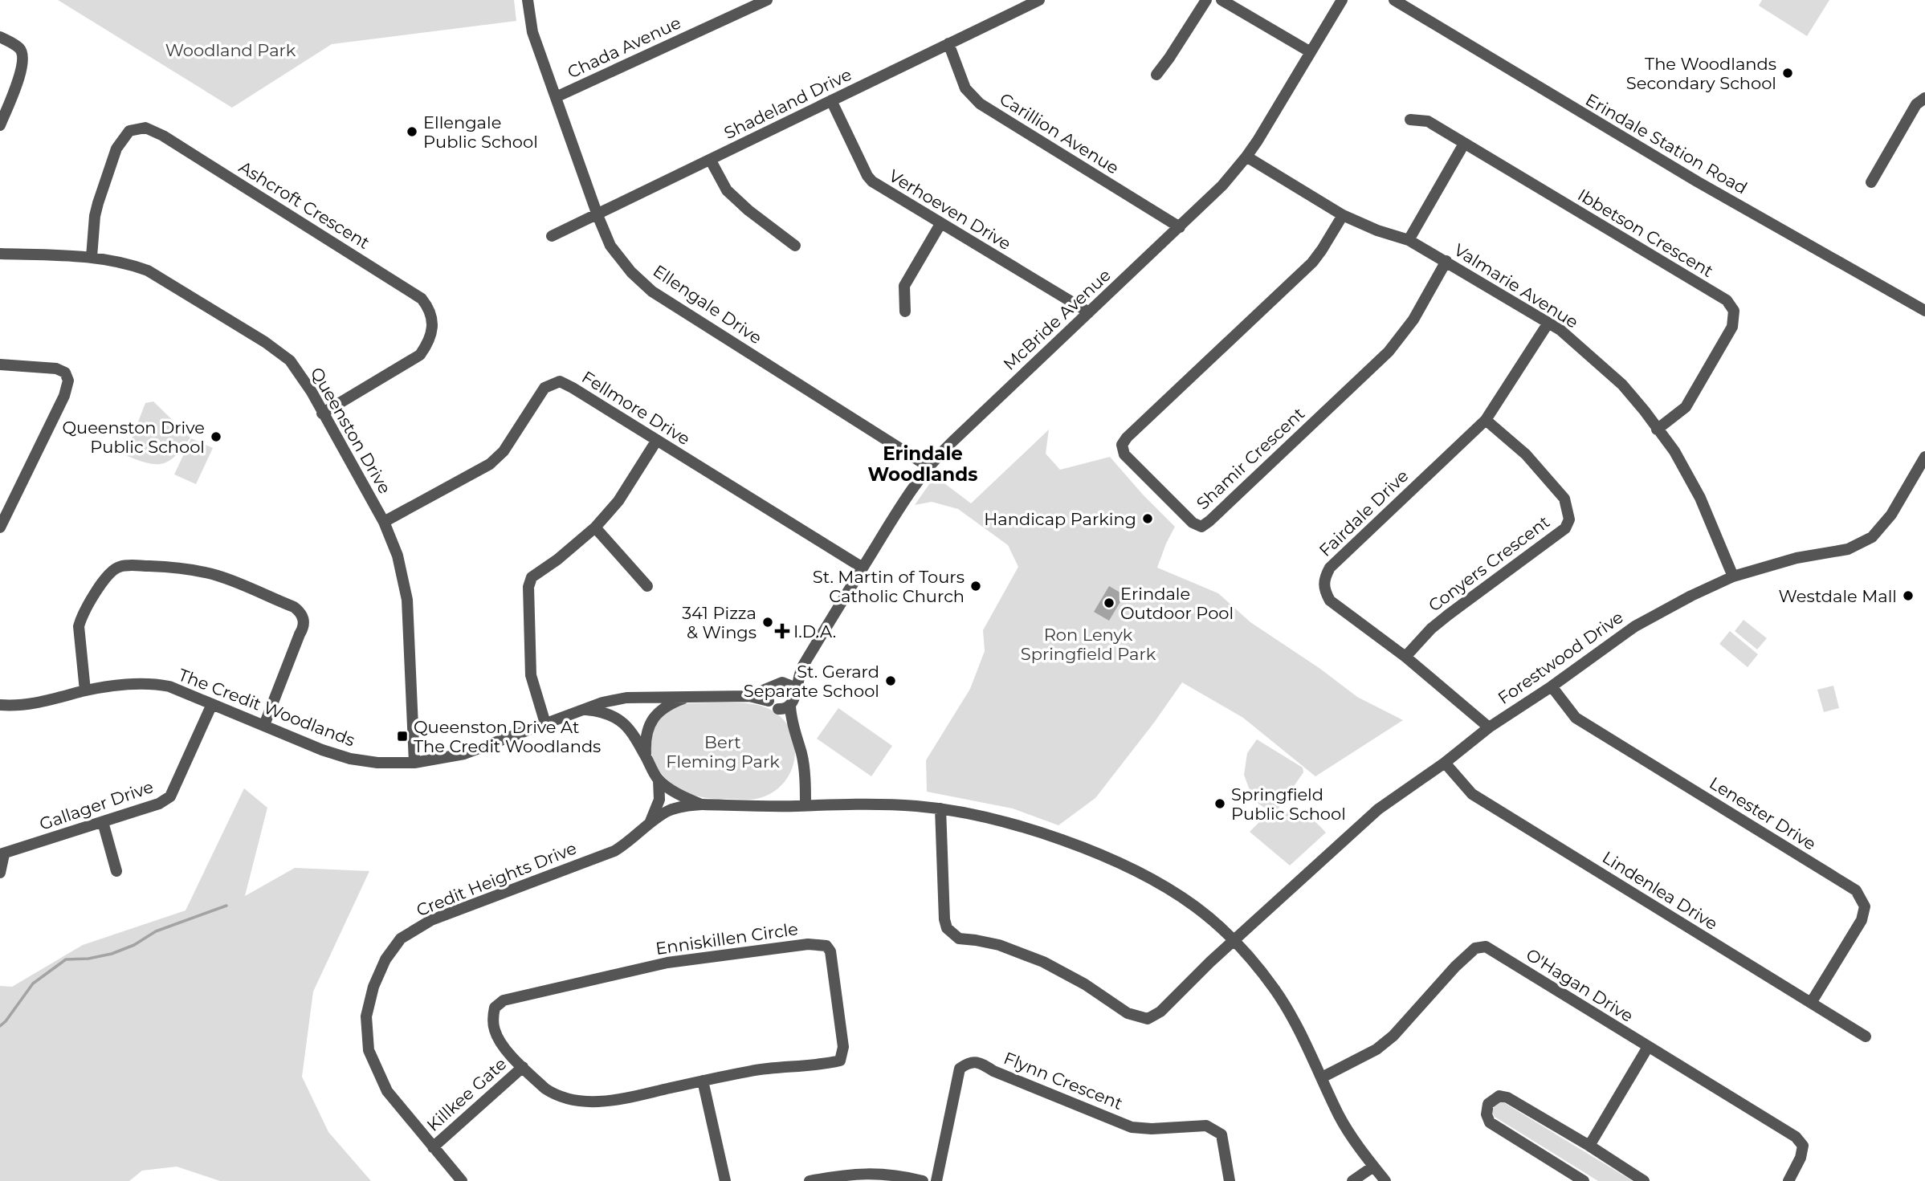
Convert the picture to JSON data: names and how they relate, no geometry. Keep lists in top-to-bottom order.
{
  "streets": {
    "street": [
      "Chada Avenue",
      "Shadeland Drive",
      "Carillion Avenue",
      "Erindale Station Road",
      "Ashcroft Crescent",
      "Verhoeven Drive",
      "Ibbetson Crescent",
      "Valmarie Avenue",
      "Ellengale Drive",
      "McBride Avenue",
      "Fellmore Drive",
      "Queenston Drive",
      "Shamir Crescent",
      "Fairdale Drive",
      "Conyers Crescent",
      "Forestwood Drive",
      "The Credit Woodlands",
      "Gallager Drive",
      "Lenester Drive",
      "Credit Heights Drive",
      "Lindenlea Drive",
      "Enniskillen Circle",
      "O'Hagan Drive",
      "Flynn Crescent",
      "Killkee Gate"
    ]
  },
  "crossings": [
    ["Chada Avenue", "Ellengale Drive"],
    ["Shadeland Drive", "Carillion Avenue"],
    ["Shadeland Drive", "Verhoeven Drive"],
    ["Shadeland Drive", "Ellengale Drive"],
    ["Carillion Avenue", "McBride Avenue"],
    ["Ashcroft Crescent", "Queenston Drive"],
    ["Verhoeven Drive", "McBride Avenue"],
    ["Ibbetson Crescent", "Valmarie Avenue"],
    ["Valmarie Avenue", "McBride Avenue"],
    ["Valmarie Avenue", "Shamir Crescent"],
    ["Valmarie Avenue", "Fairdale Drive"],
    ["Valmarie Avenue", "Forestwood Drive"],
    ["Ellengale Drive", "McBride Avenue"],
    ["McBride Avenue", "Fellmore Drive"],
    ["McBride Avenue", "The Credit Woodlands"],
    ["Fellmore Drive", "Queenston Drive"],
    ["Queenston Drive", "The Credit Woodlands"],
    ["Fairdale Drive", "Conyers Crescent"],
    ["Fairdale Drive", "Forestwood Drive"],
    ["Forestwood Drive", "Lenester Drive"],
    ["Forestwood Drive", "Lindenlea Drive"],
    ["The Credit Woodlands", "Gallager Drive"],
    ["The Credit Woodlands", "Credit Heights Drive"],
    ["Lenester Drive", "Lindenlea Drive"],
    ["Credit Heights Drive", "Killkee Gate"],
    ["Enniskillen Circle", "Killkee Gate"]
  ],
  "districts": ["Erindale Woodlands"],
  "parks": ["Woodland Park", "Ron Lenyk Springfield Park", "Bert Fleming Park"],
  "places": {
    "other": [
      "The Woodlands Secondary School",
      "Ellengale Public School",
      "Queenston Drive Public School",
      "Handicap Parking",
      "St. Martin of Tours Catholic Church",
      "Westdale Mall",
      "Erindale Outdoor Pool",
      "341 Pizza & Wings",
      "St. Gerard Separate School",
      "Springfield Public School"
    ],
    "health": ["I.D.A."],
    "transit": ["Queenston Drive At The Credit Woodlands"]
  }
}
